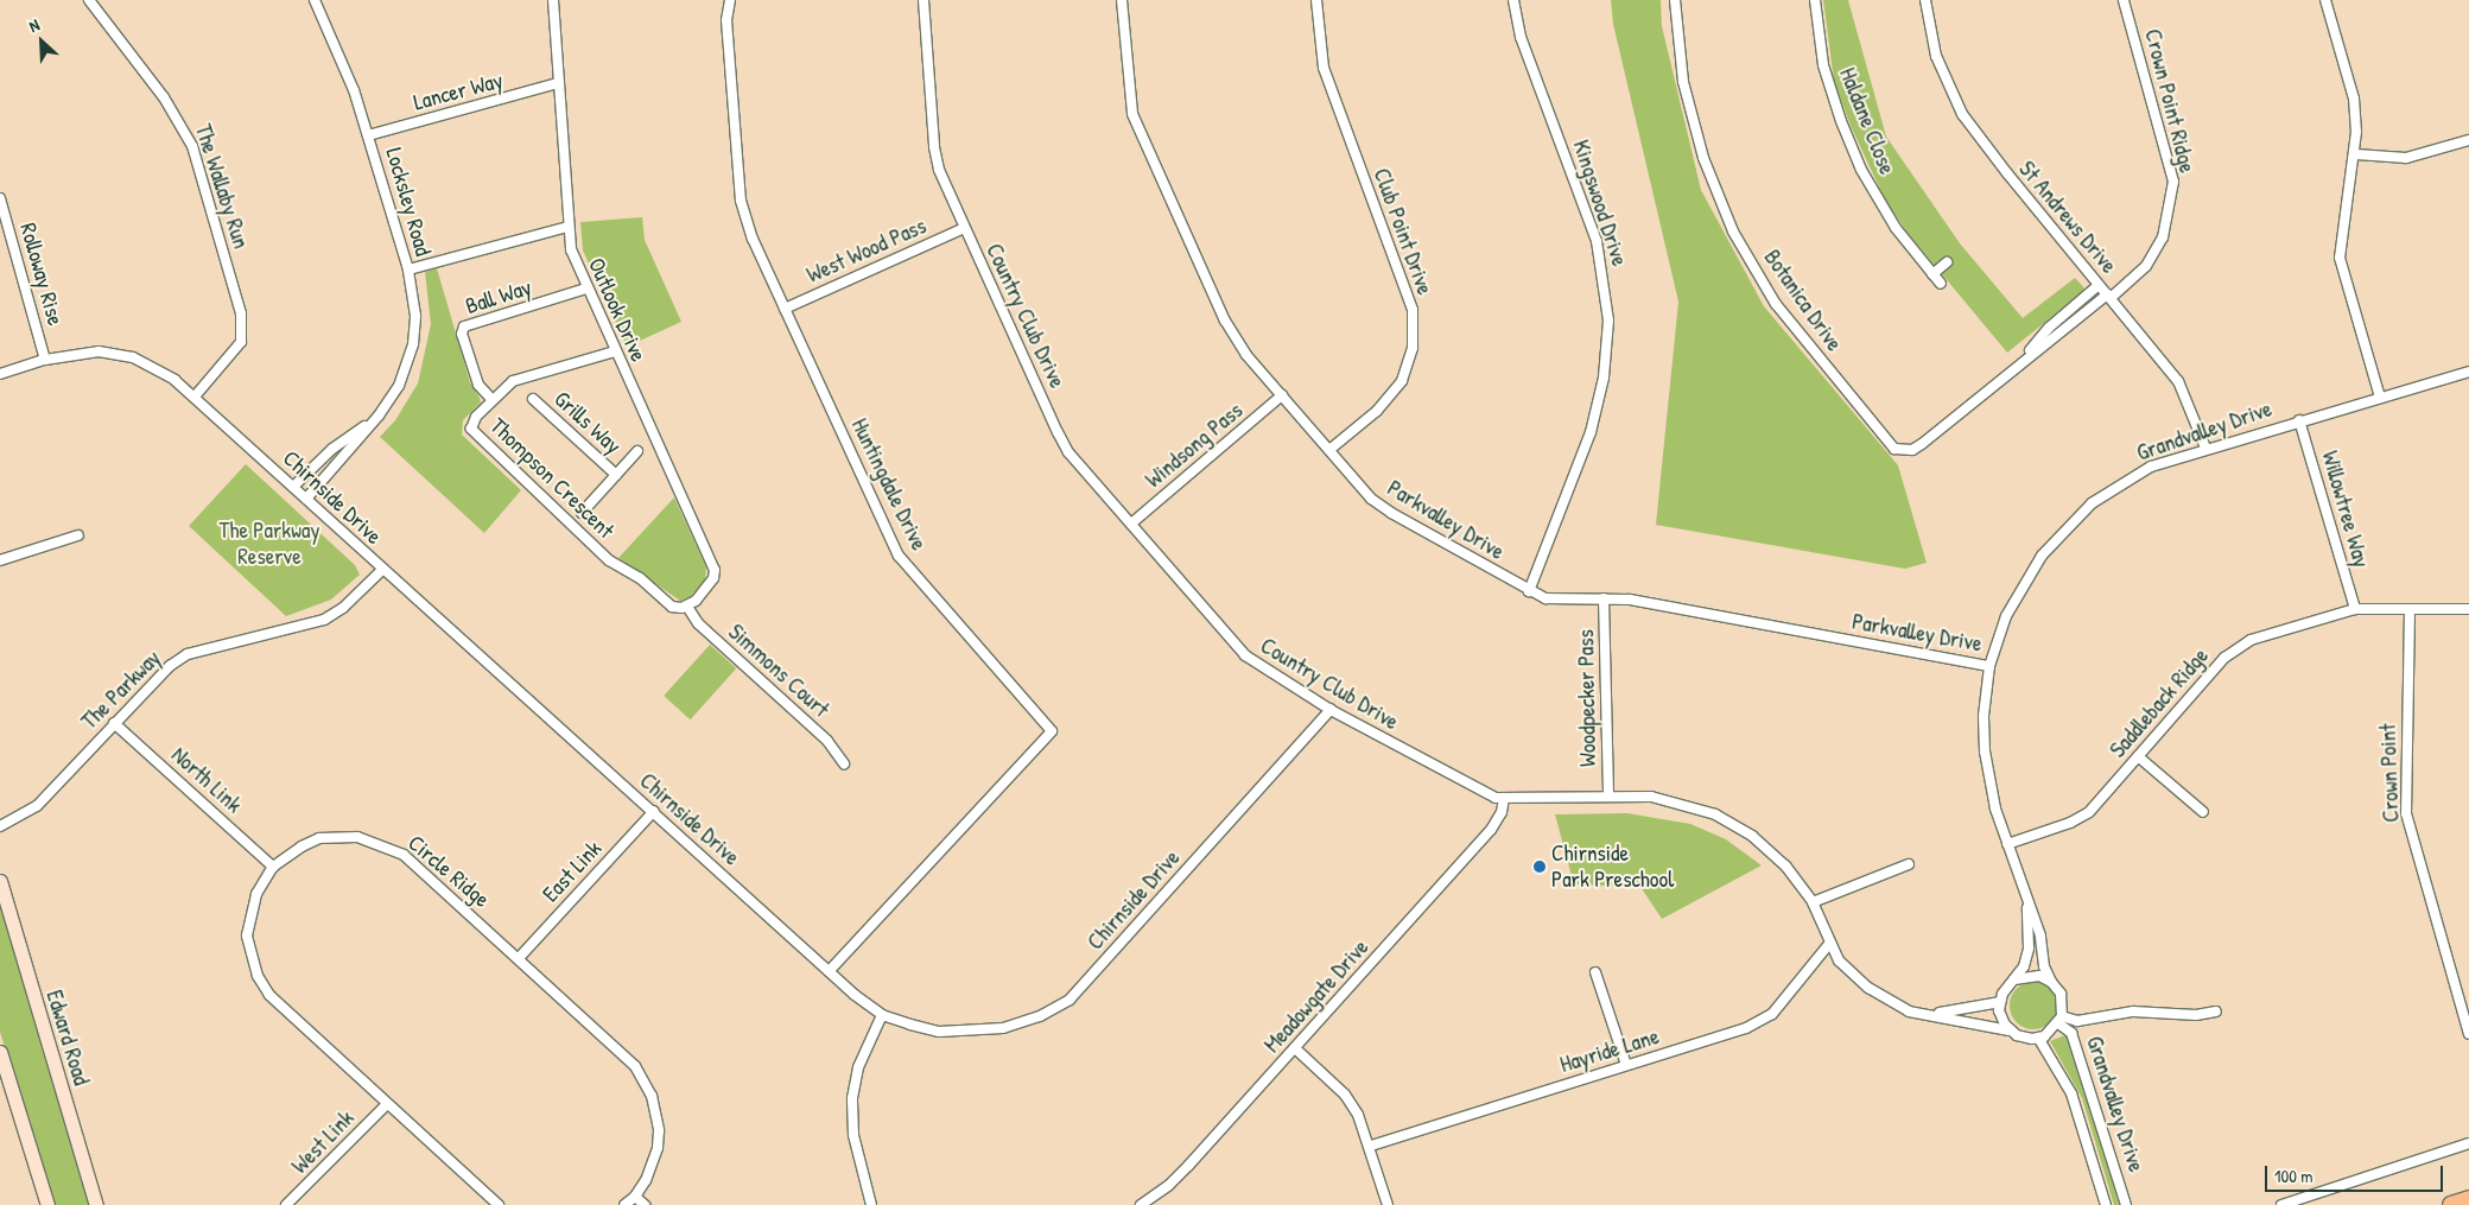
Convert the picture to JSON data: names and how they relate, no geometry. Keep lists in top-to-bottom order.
{
  "streets": {
    "main road": ["Edward Road"],
    "street": [
      "Lancer Way",
      "Crown Point Ridge",
      "Haldane Close",
      "The Wallaby Run",
      "Locksley Road",
      "Kingswood Drive",
      "St Andrews Drive",
      "Club Point Drive",
      "West Wood Pass",
      "Rolloway Rise",
      "Ball Way",
      "Botanica Drive",
      "Outlook Drive",
      "Country Club Drive",
      "Grills Way",
      "Grandvalley Drive",
      "Windsong Pass",
      "Thompson Crescent",
      "Huntingdale Drive",
      "Chirnside Drive",
      "Willowtree Way",
      "Parkvalley Drive",
      "Simmons Court",
      "The Parkway",
      "Woodpecker Pass",
      "Saddleback Ridge",
      "Crown Point",
      "North Link",
      "Circle Ridge",
      "East Link",
      "Meadowgate Drive",
      "Hayride Lane",
      "West Link"
    ]
  },
  "crossings": [
    ["Lancer Way", "Locksley Road"],
    ["Lancer Way", "Outlook Drive"],
    ["Crown Point Ridge", "St Andrews Drive"],
    ["Crown Point Ridge", "Botanica Drive"],
    ["The Wallaby Run", "Chirnside Drive"],
    ["Locksley Road", "Chirnside Drive"],
    ["Kingswood Drive", "Parkvalley Drive"],
    ["St Andrews Drive", "Botanica Drive"],
    ["St Andrews Drive", "Grandvalley Drive"],
    ["Club Point Drive", "Parkvalley Drive"],
    ["West Wood Pass", "Country Club Drive"],
    ["West Wood Pass", "Huntingdale Drive"],
    ["Rolloway Rise", "Chirnside Drive"],
    ["Ball Way", "Outlook Drive"],
    ["Ball Way", "Thompson Crescent"],
    ["Outlook Drive", "Thompson Crescent"],
    ["Outlook Drive", "Simmons Court"],
    ["Country Club Drive", "Grandvalley Drive"],
    ["Country Club Drive", "Windsong Pass"],
    ["Country Club Drive", "Chirnside Drive"],
    ["Country Club Drive", "Woodpecker Pass"],
    ["Country Club Drive", "Meadowgate Drive"],
    ["Country Club Drive", "Hayride Lane"],
    ["Grandvalley Drive", "Willowtree Way"],
    ["Grandvalley Drive", "Parkvalley Drive"],
    ["Grandvalley Drive", "Saddleback Ridge"],
    ["Windsong Pass", "Parkvalley Drive"],
    ["Thompson Crescent", "Simmons Court"],
    ["Huntingdale Drive", "Chirnside Drive"],
    ["Chirnside Drive", "The Parkway"],
    ["Chirnside Drive", "East Link"],
    ["Willowtree Way", "Saddleback Ridge"],
    ["Parkvalley Drive", "Woodpecker Pass"],
    ["The Parkway", "North Link"],
    ["Saddleback Ridge", "Crown Point"],
    ["North Link", "Circle Ridge"],
    ["Circle Ridge", "East Link"],
    ["Circle Ridge", "West Link"]
  ],
  "parks": ["The Parkway Reserve"],
  "places": ["Chirnside Park Preschool"],
  "scale_bar": "100 m",
  "north": "top left"
}
